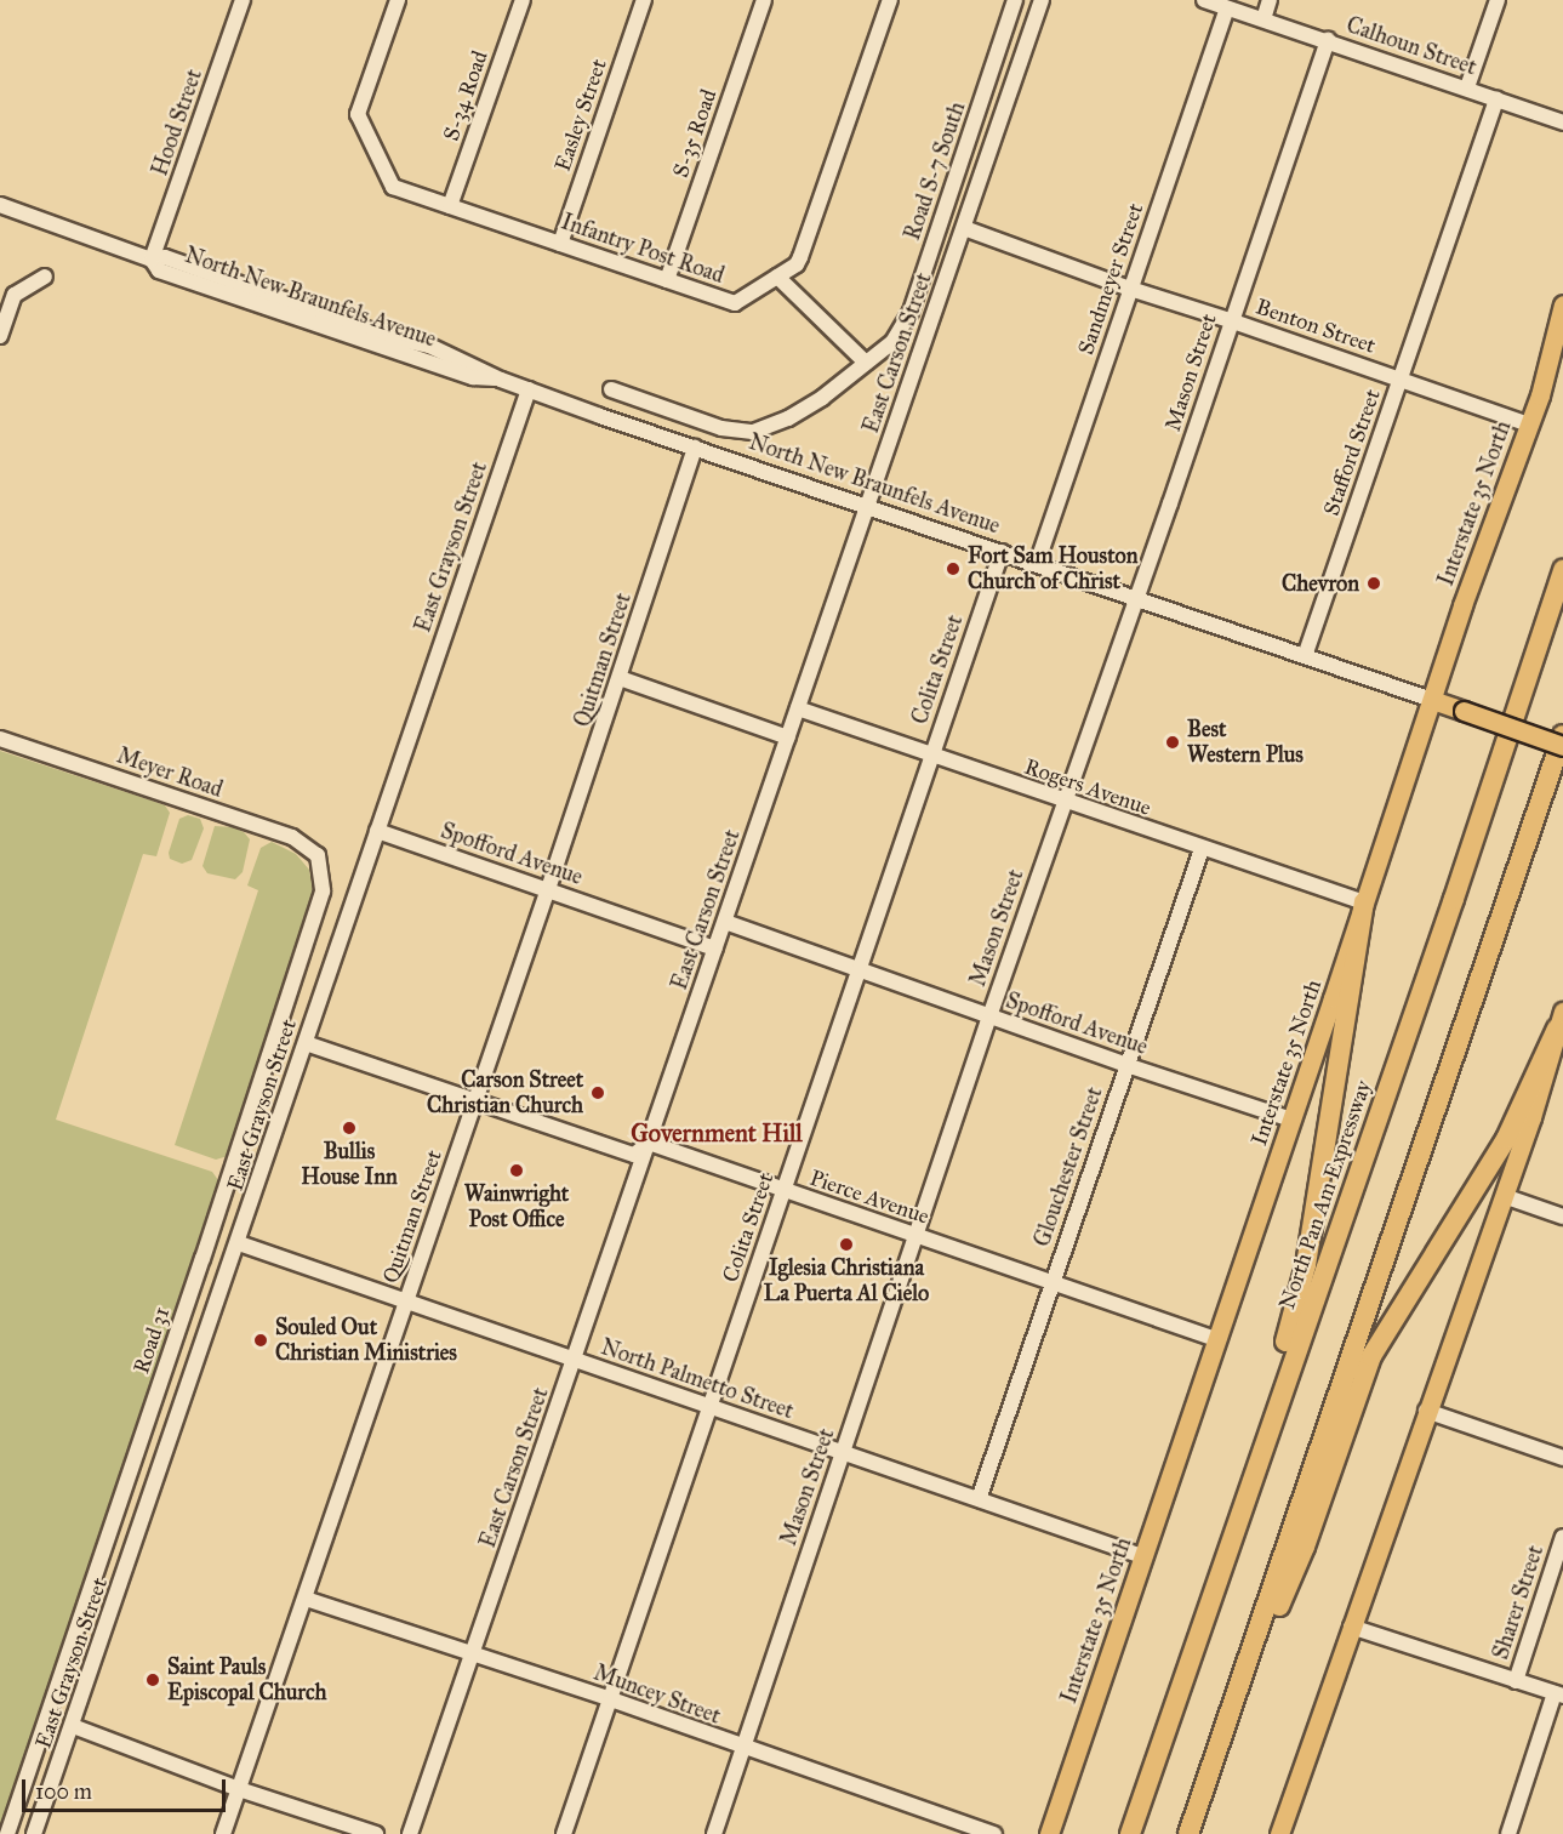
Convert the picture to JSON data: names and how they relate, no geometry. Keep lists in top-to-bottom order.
{
  "streets": {
    "highway": ["North Pan Am Expressway"],
    "main road": ["North New Braunfels Avenue", "Interstate 35 North"],
    "street": [
      "Calhoun Street",
      "S-34 Road",
      "Easley Street",
      "Hood Street",
      "S-35 Road",
      "Road S-7 South",
      "Infantry Post Road",
      "Sandmeyer Street",
      "Benton Street",
      "East Carson Street",
      "Mason Street",
      "Stafford Street",
      "East Grayson Street",
      "Quitman Street",
      "Colita Street",
      "Meyer Road",
      "Rogers Avenue",
      "Spofford Avenue",
      "Glouchester Street",
      "Pierce Avenue",
      "Road 31",
      "North Palmetto Street",
      "Sharer Street",
      "Muncey Street"
    ]
  },
  "crossings": [
    ["Calhoun Street", "Sandmeyer Street"],
    ["Calhoun Street", "Mason Street"],
    ["Calhoun Street", "Stafford Street"],
    ["S-34 Road", "Infantry Post Road"],
    ["Easley Street", "Infantry Post Road"],
    ["Hood Street", "North New Braunfels Avenue"],
    ["S-35 Road", "Infantry Post Road"],
    ["Sandmeyer Street", "North New Braunfels Avenue"],
    ["Sandmeyer Street", "Benton Street"],
    ["North New Braunfels Avenue", "East Carson Street"],
    ["North New Braunfels Avenue", "Mason Street"],
    ["North New Braunfels Avenue", "Stafford Street"],
    ["North New Braunfels Avenue", "Interstate 35 North"],
    ["North New Braunfels Avenue", "East Grayson Street"],
    ["North New Braunfels Avenue", "Quitman Street"],
    ["North New Braunfels Avenue", "Colita Street"],
    ["Benton Street", "East Carson Street"],
    ["Benton Street", "Mason Street"],
    ["Benton Street", "Stafford Street"],
    ["Benton Street", "Interstate 35 North"],
    ["East Carson Street", "Rogers Avenue"],
    ["East Carson Street", "Spofford Avenue"],
    ["East Carson Street", "Pierce Avenue"],
    ["East Carson Street", "North Palmetto Street"],
    ["East Carson Street", "Muncey Street"],
    ["Mason Street", "Rogers Avenue"],
    ["Mason Street", "Spofford Avenue"],
    ["Mason Street", "Pierce Avenue"],
    ["Mason Street", "North Palmetto Street"],
    ["Mason Street", "Muncey Street"],
    ["Interstate 35 North", "Rogers Avenue"],
    ["Interstate 35 North", "Spofford Avenue"],
    ["Interstate 35 North", "Pierce Avenue"],
    ["Interstate 35 North", "North Palmetto Street"],
    ["East Grayson Street", "Spofford Avenue"],
    ["East Grayson Street", "North Palmetto Street"],
    ["Quitman Street", "Spofford Avenue"],
    ["Quitman Street", "North Palmetto Street"],
    ["Quitman Street", "Muncey Street"],
    ["Colita Street", "Rogers Avenue"],
    ["Colita Street", "Spofford Avenue"],
    ["Colita Street", "Pierce Avenue"],
    ["Colita Street", "North Palmetto Street"],
    ["Colita Street", "Muncey Street"],
    ["Meyer Road", "Road 31"],
    ["Rogers Avenue", "Glouchester Street"],
    ["Spofford Avenue", "Glouchester Street"],
    ["Glouchester Street", "Pierce Avenue"],
    ["Glouchester Street", "North Palmetto Street"]
  ],
  "districts": ["Government Hill"],
  "places": [
    "Fort Sam Houston Church of Christ",
    "Chevron",
    "Best Western Plus",
    "Carson Street Christian Church",
    "Bullis House Inn",
    "Wainwright Post Office",
    "Iglesia Christiana La Puerta Al Cielo",
    "Souled Out Christian Ministries",
    "Saint Pauls Episcopal Church"
  ],
  "scale_bar": "100 m"
}
